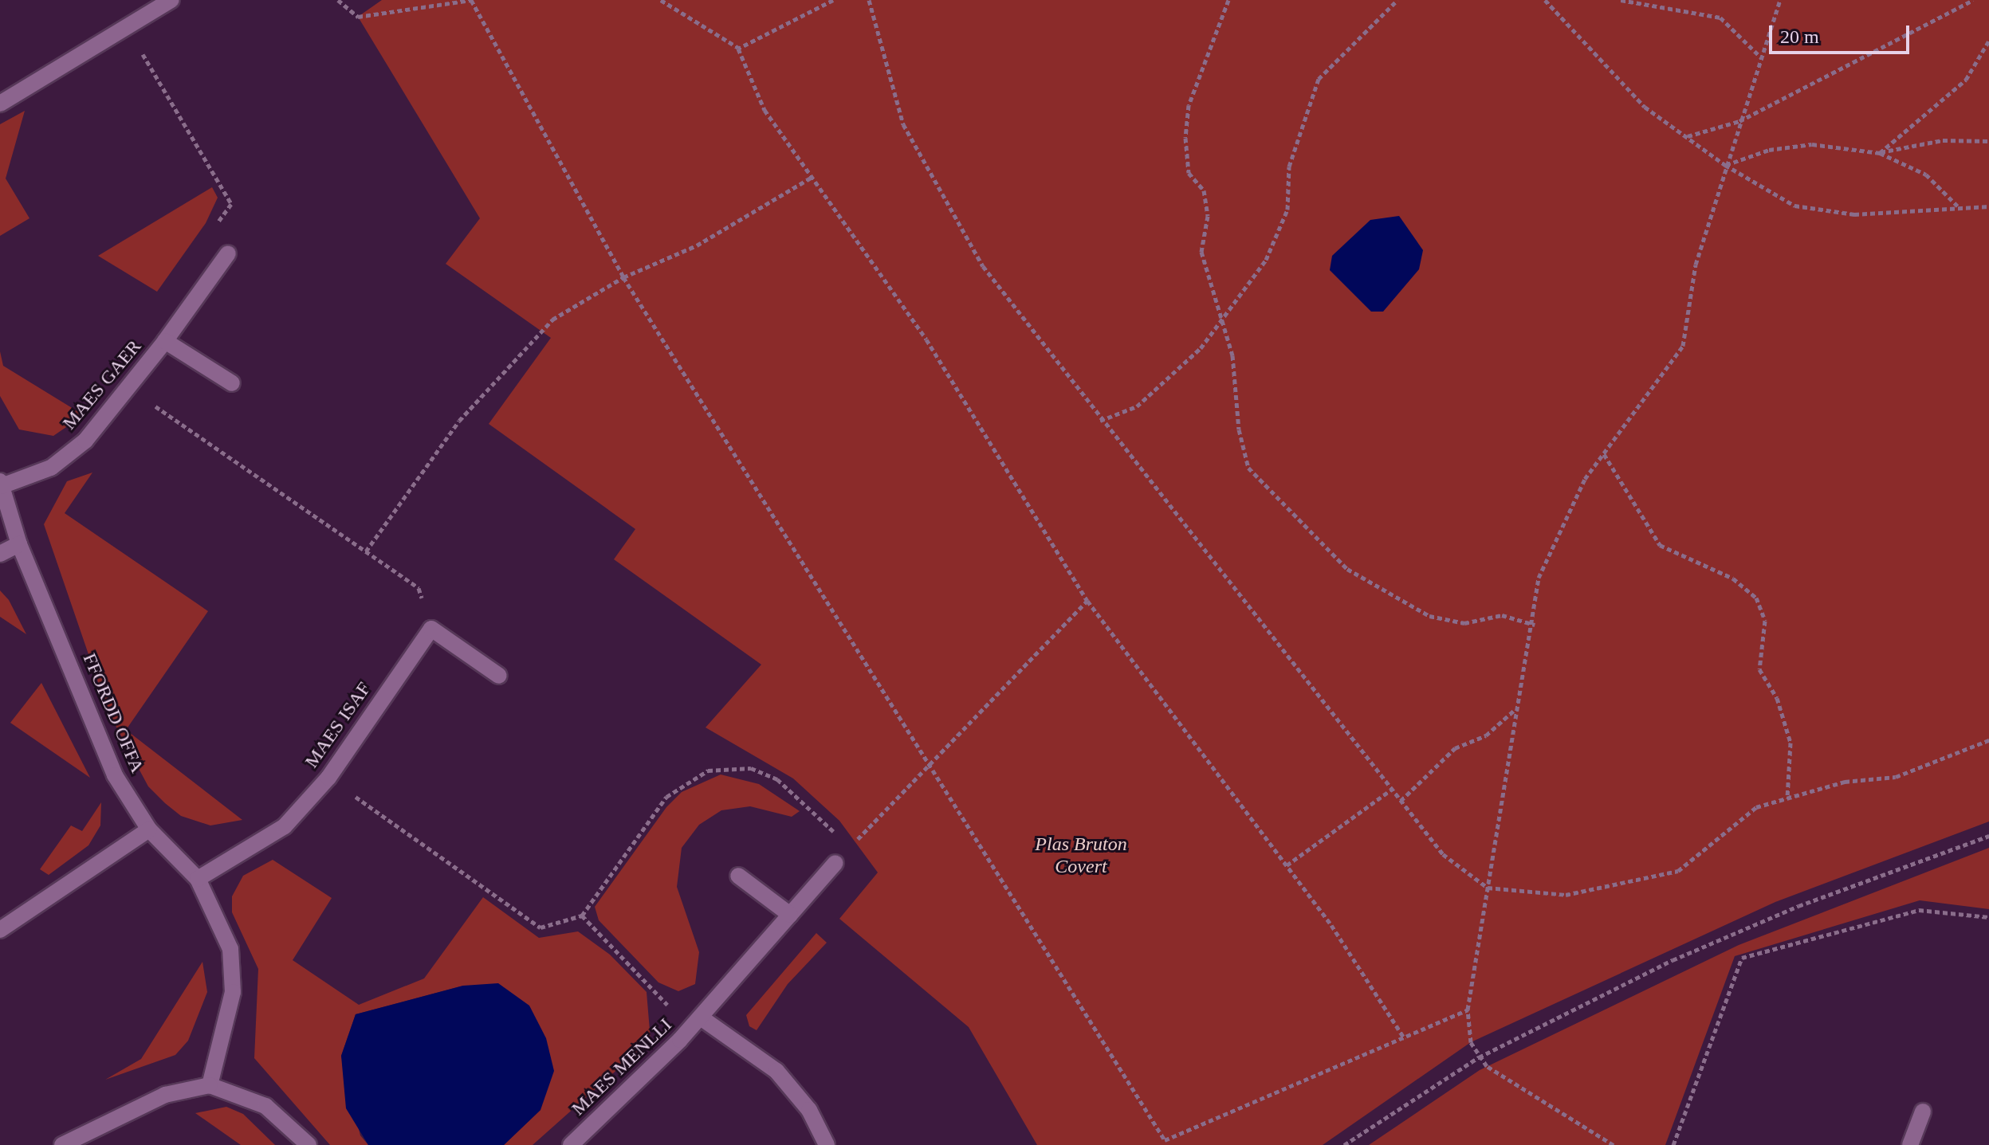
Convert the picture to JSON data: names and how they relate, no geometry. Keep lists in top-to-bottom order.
{
  "streets": {
    "street": [
      "MAES GAER",
      "FFORDD OFFA",
      "MAES ISAF",
      "MAES MENLLI"
    ]
  },
  "crossings": [
    ["MAES GAER", "FFORDD OFFA"],
    ["FFORDD OFFA", "MAES ISAF"]
  ],
  "parks": ["Plas Bruton Covert"],
  "scale_bar": "20 m"
}
